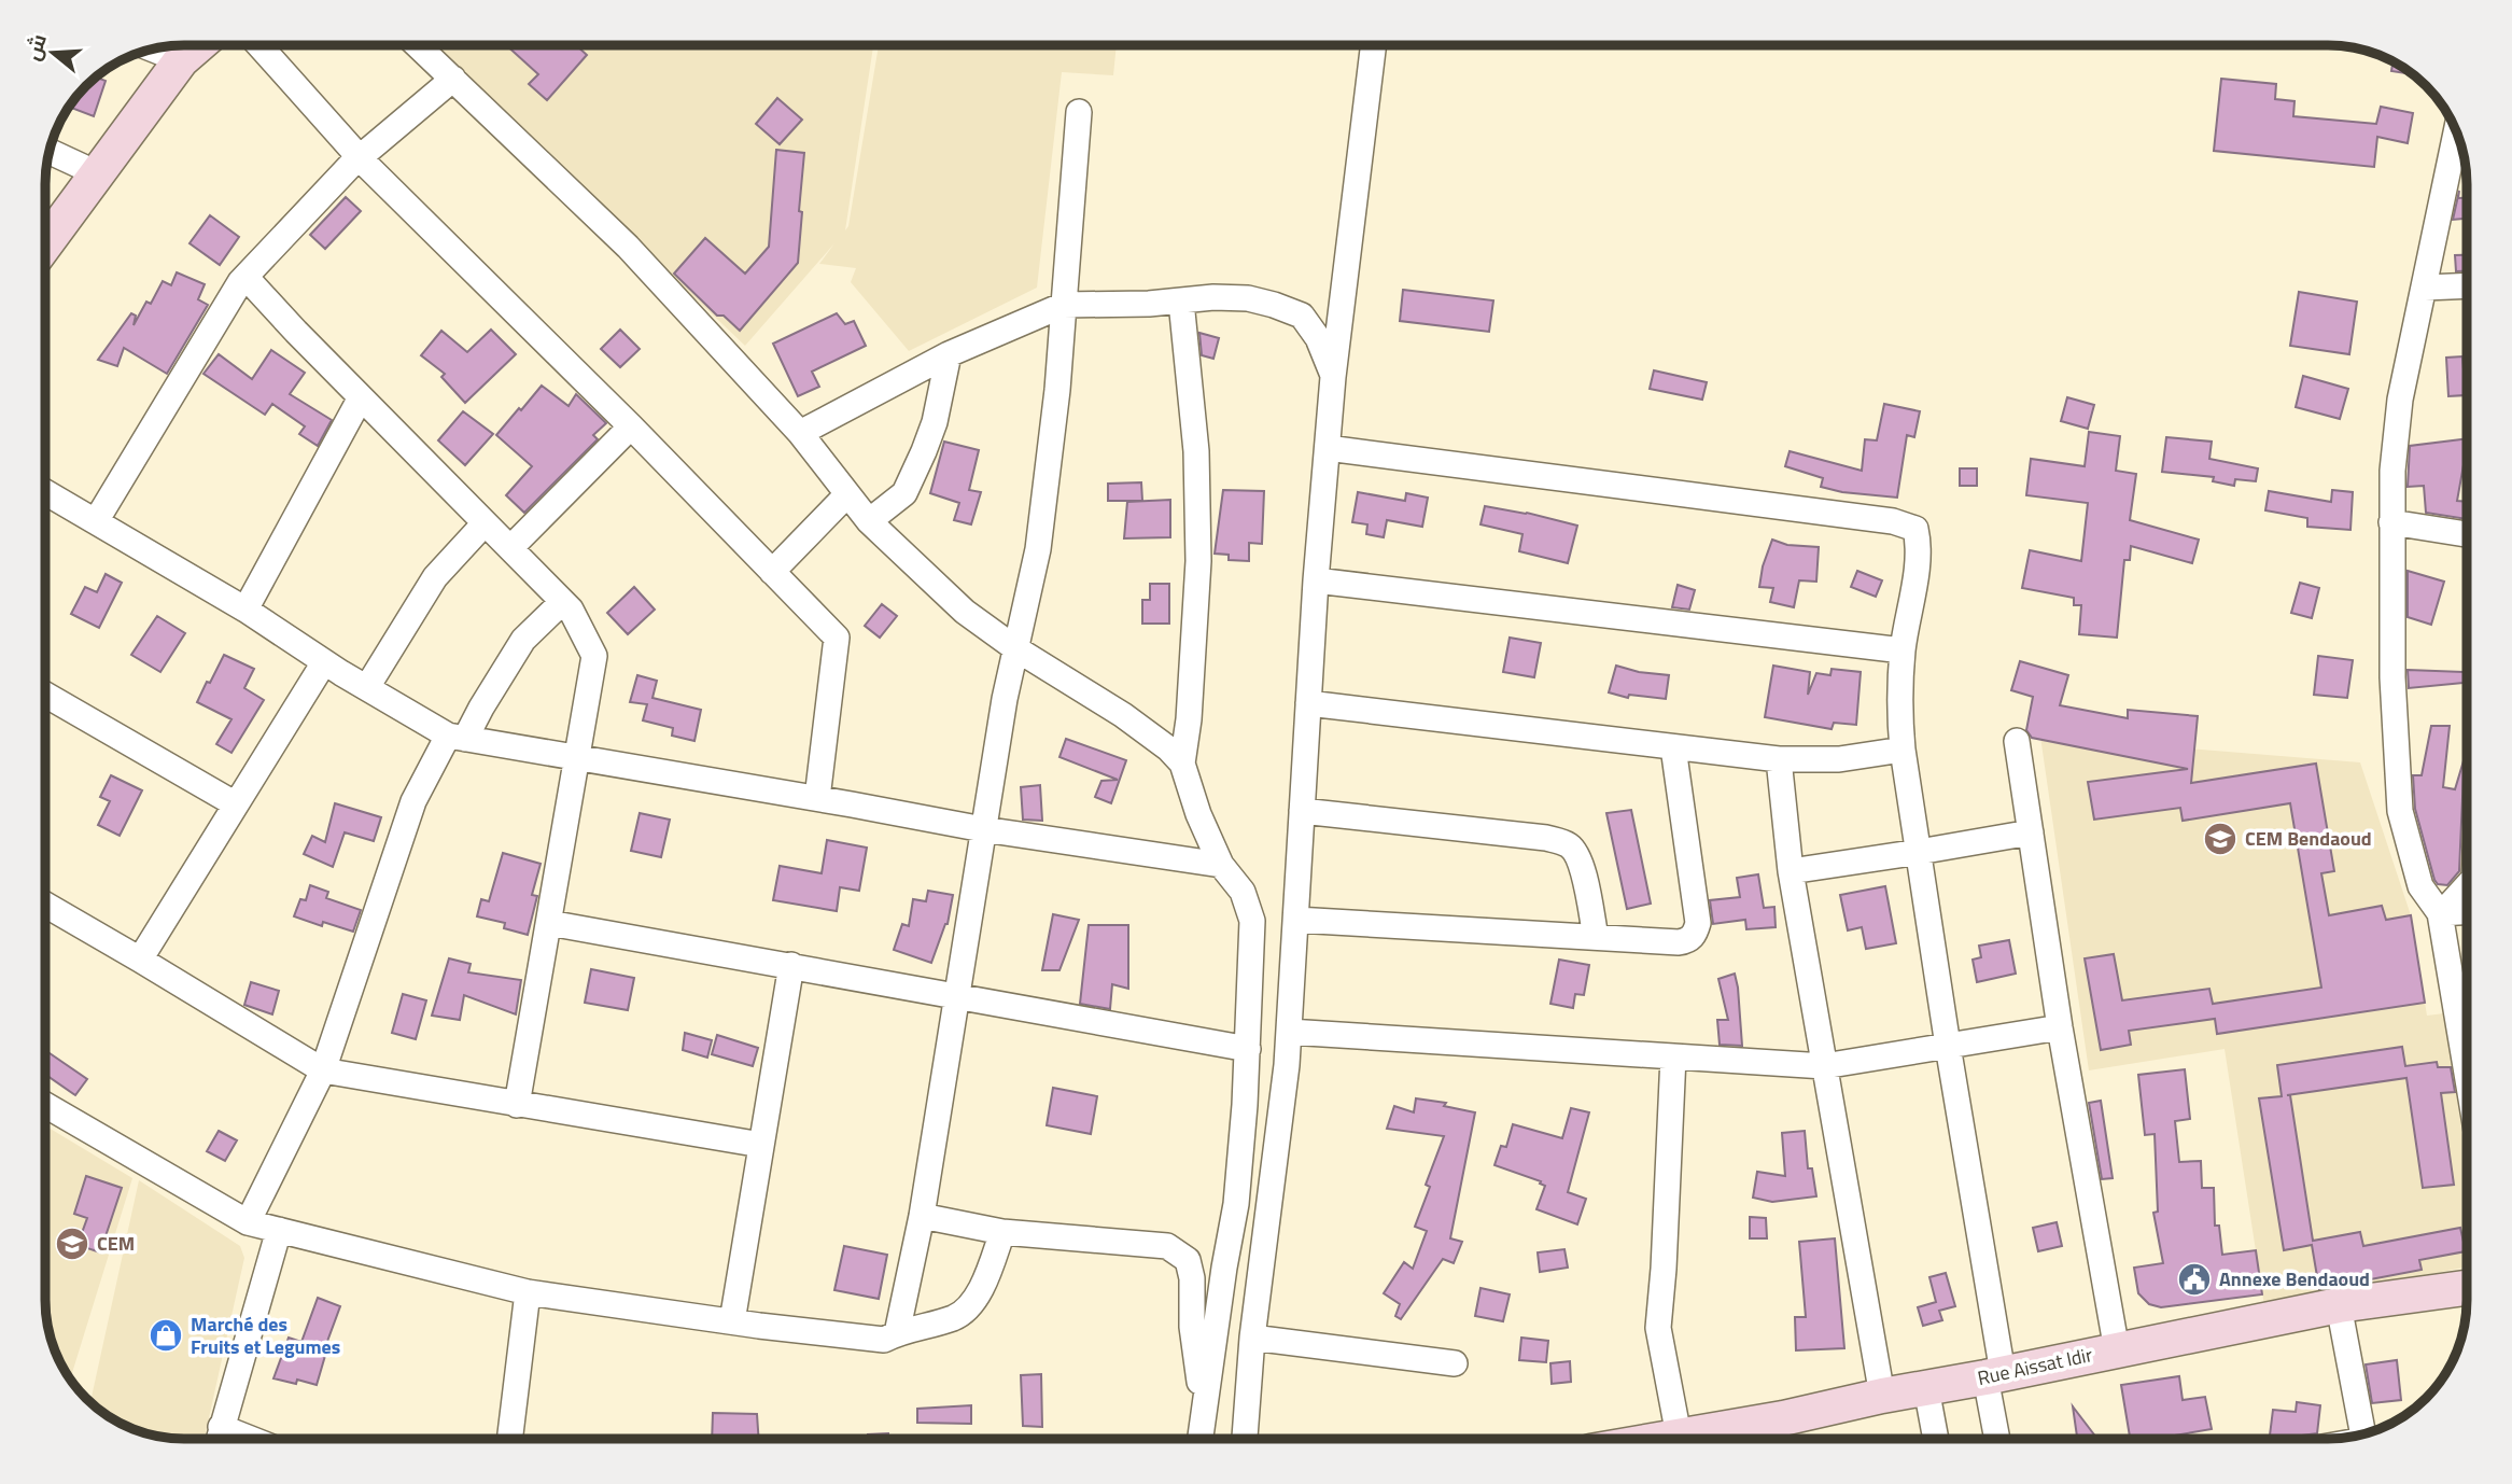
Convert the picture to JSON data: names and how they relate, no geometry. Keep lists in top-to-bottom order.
{
  "streets": {
    "street": ["Rue Aissat Idir"]
  },
  "places": {
    "school or university": ["CEM Bendaoud", "CEM"],
    "public building": ["Annexe Bendaoud"],
    "shop": ["Marché des Fruits et Legumes"]
  },
  "north": "left"
}
